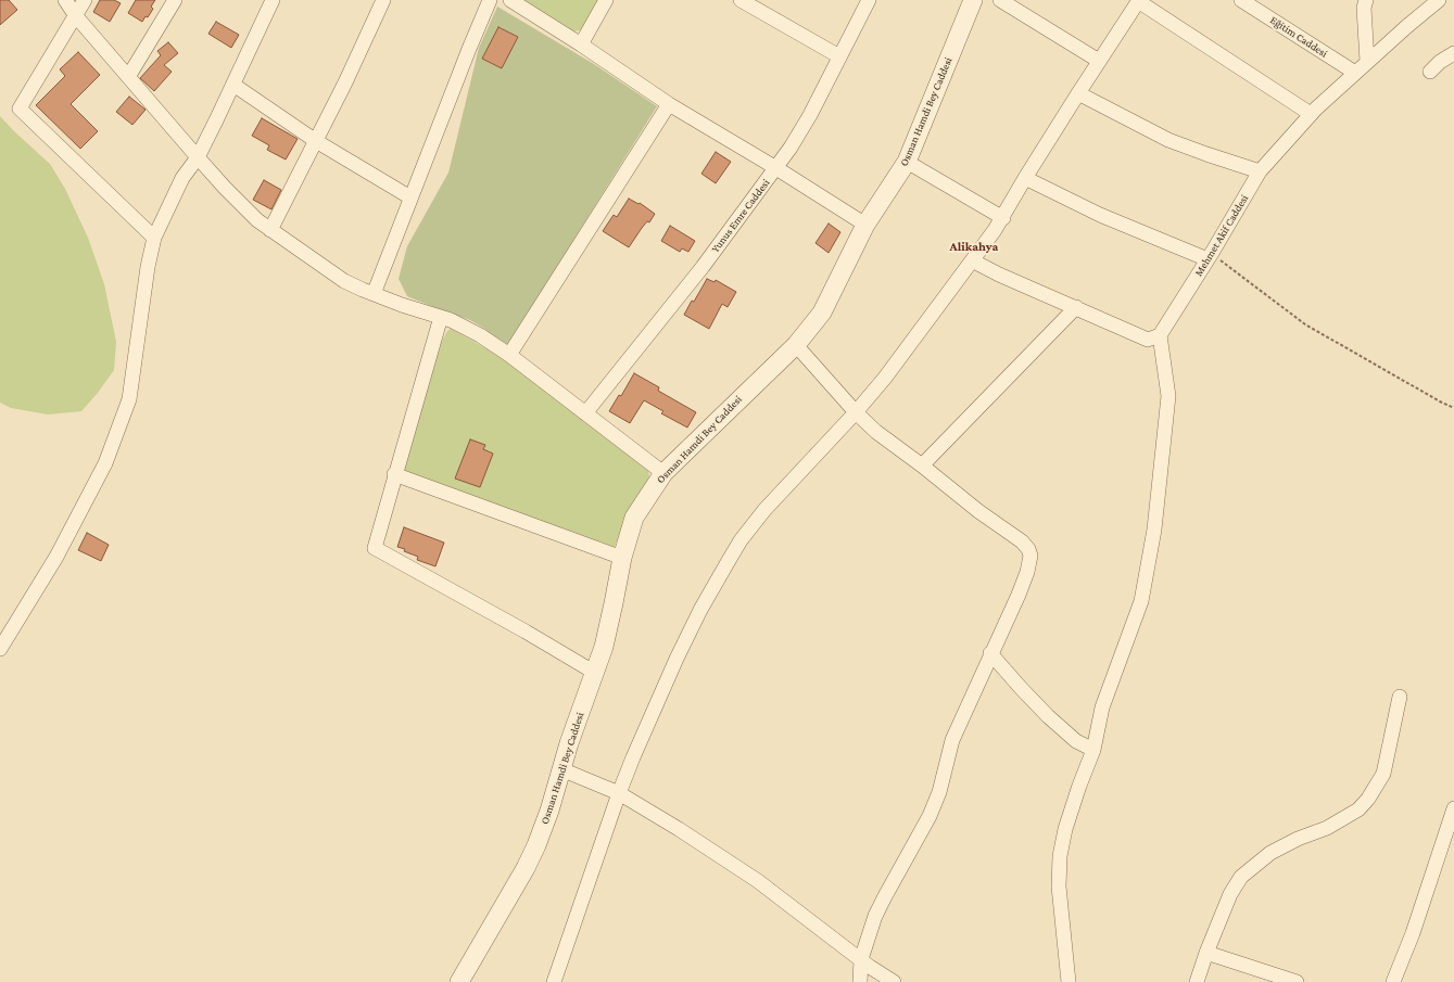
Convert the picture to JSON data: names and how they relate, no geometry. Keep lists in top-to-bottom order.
{
  "streets": {
    "street": [
      "Eğitim Caddesi",
      "Osman Hamdi Bey Caddesi",
      "Yunus Emre Caddesi",
      "Mehmet Akif Caddesi"
    ]
  },
  "crossings": [
    ["Eğitim Caddesi", "Mehmet Akif Caddesi"]
  ],
  "districts": ["Alikahya"]
}
